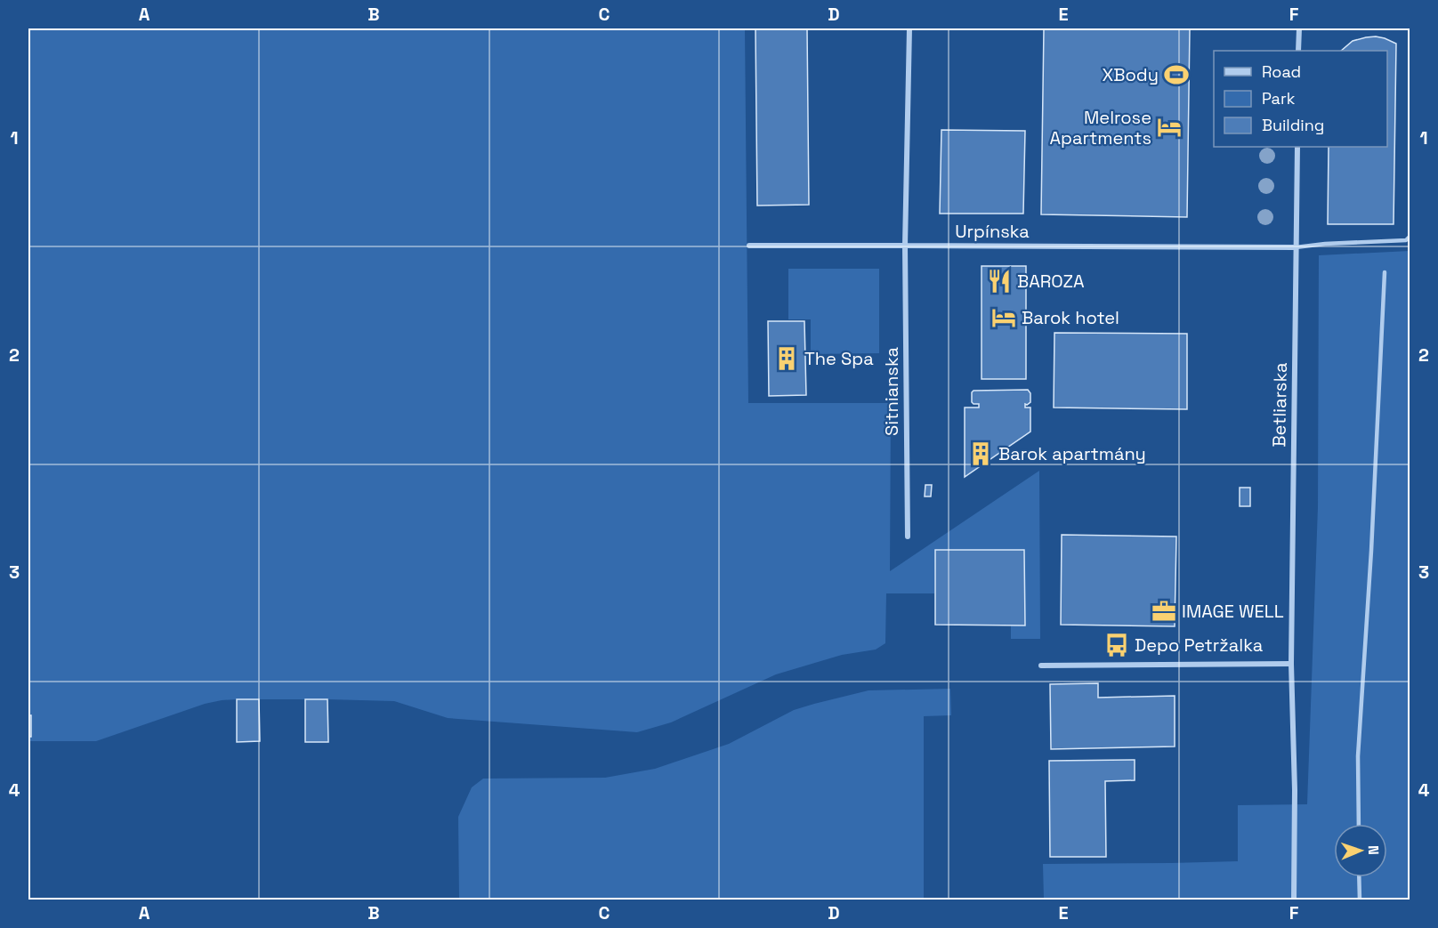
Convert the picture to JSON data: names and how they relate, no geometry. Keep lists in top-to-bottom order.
{
  "streets": {
    "street": ["Urpínska", "Sitnianska", "Betliarska"]
  },
  "crossings": [
    ["Urpínska", "Sitnianska"],
    ["Urpínska", "Betliarska"]
  ],
  "places": {
    "sports": ["XBody"],
    "hotel": ["Melrose Apartments", "Barok hotel"],
    "restaurant": ["BAROZA"],
    "building": ["The Spa", "Barok apartmány"],
    "office": ["IMAGE WELL"],
    "bus stop": ["Depo Petržalka"]
  },
  "legend": ["Road", "Park", "Building"],
  "north": "right",
  "grid": {
    "columns": [
      "A",
      "B",
      "C",
      "D",
      "E",
      "F"
    ],
    "rows": [
      "1",
      "2",
      "3",
      "4"
    ]
  }
}
